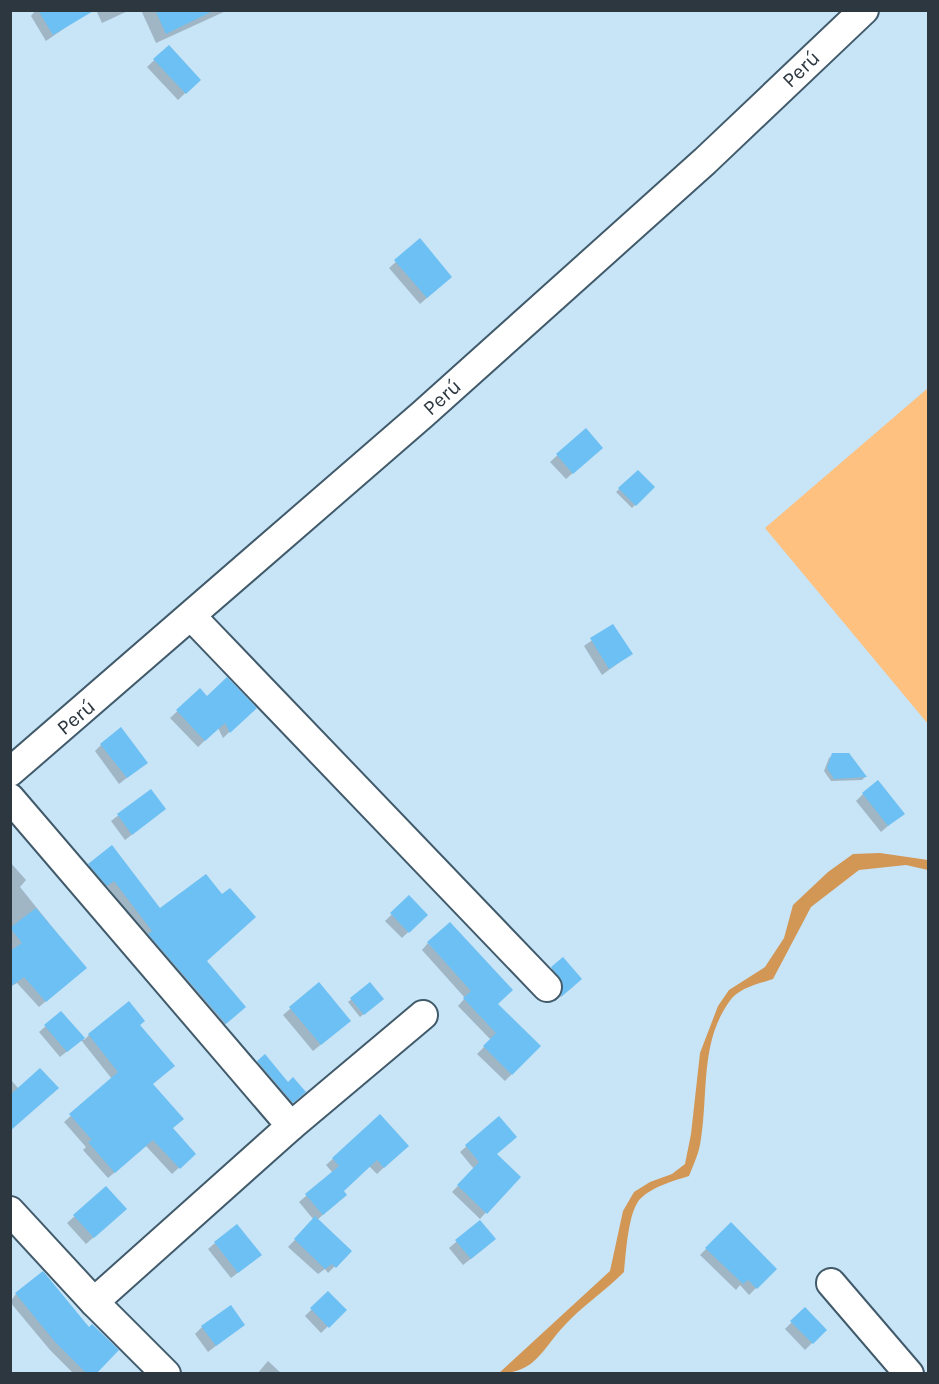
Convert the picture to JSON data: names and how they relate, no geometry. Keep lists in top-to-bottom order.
{
  "streets": {
    "street": ["Perú"]
  }
}
